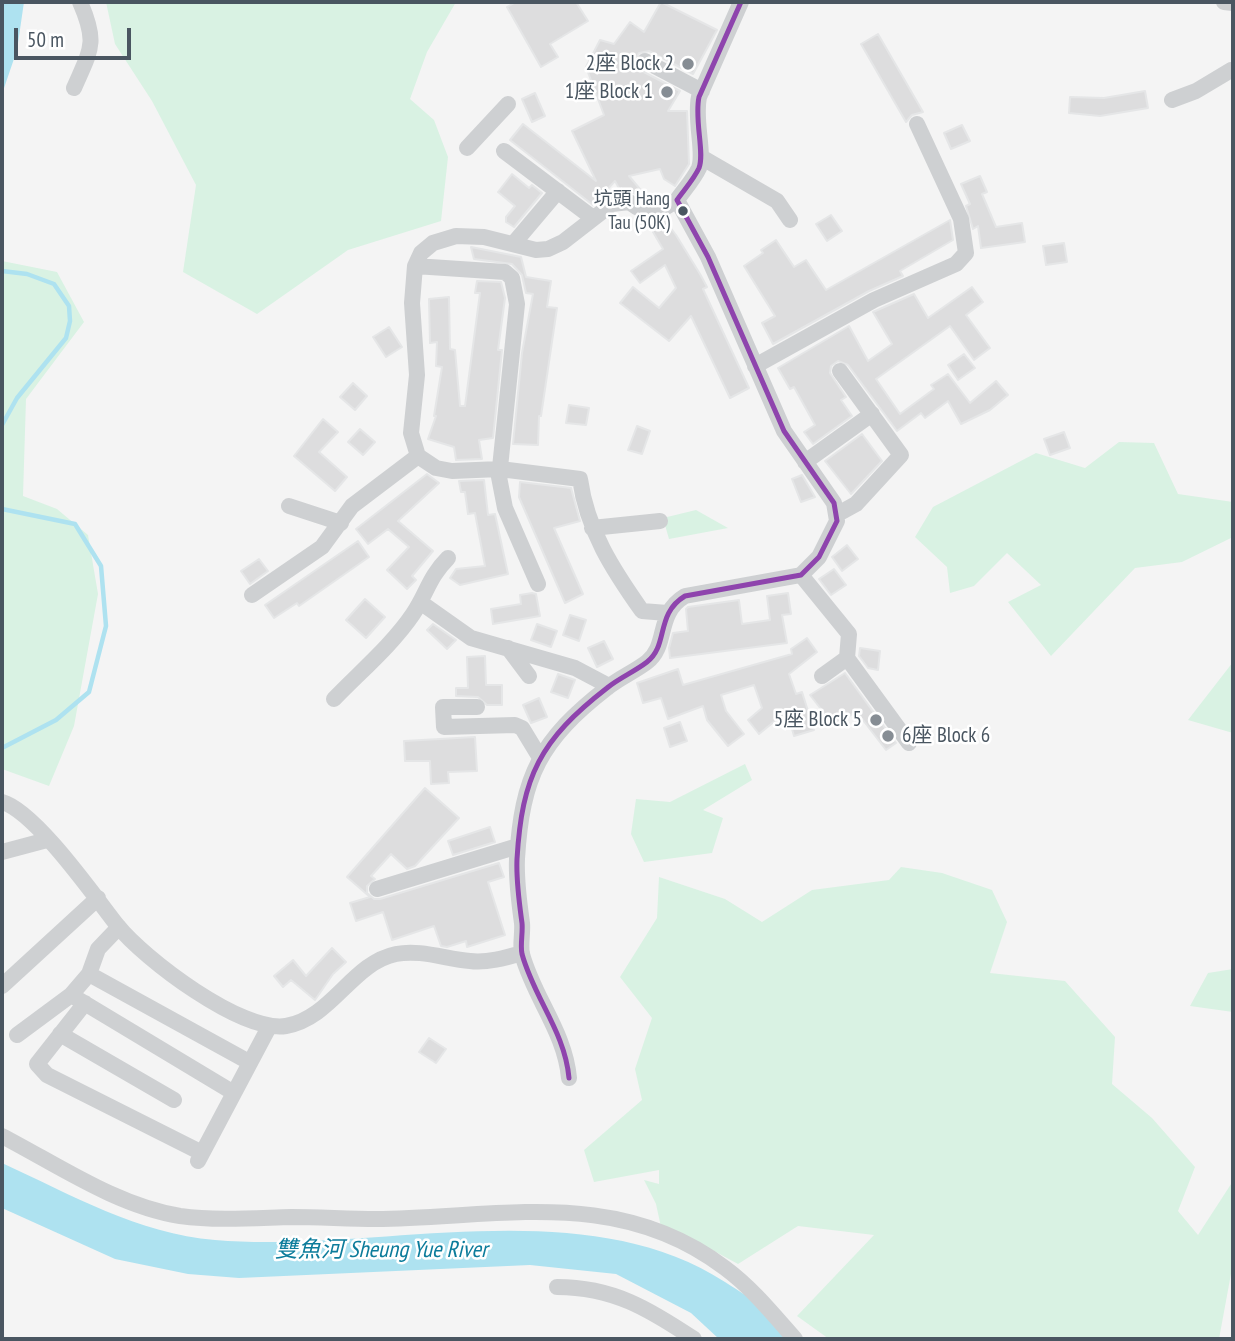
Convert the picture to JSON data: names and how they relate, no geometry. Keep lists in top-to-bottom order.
{
  "water": ["雙魚河 Sheung Yue River"],
  "places": [
    "2座 Block 2",
    "1座 Block 1",
    "坑頭 Hang Tau (50K)",
    "5座 Block 5",
    "6座 Block 6"
  ],
  "scale_bar": "50 m"
}
